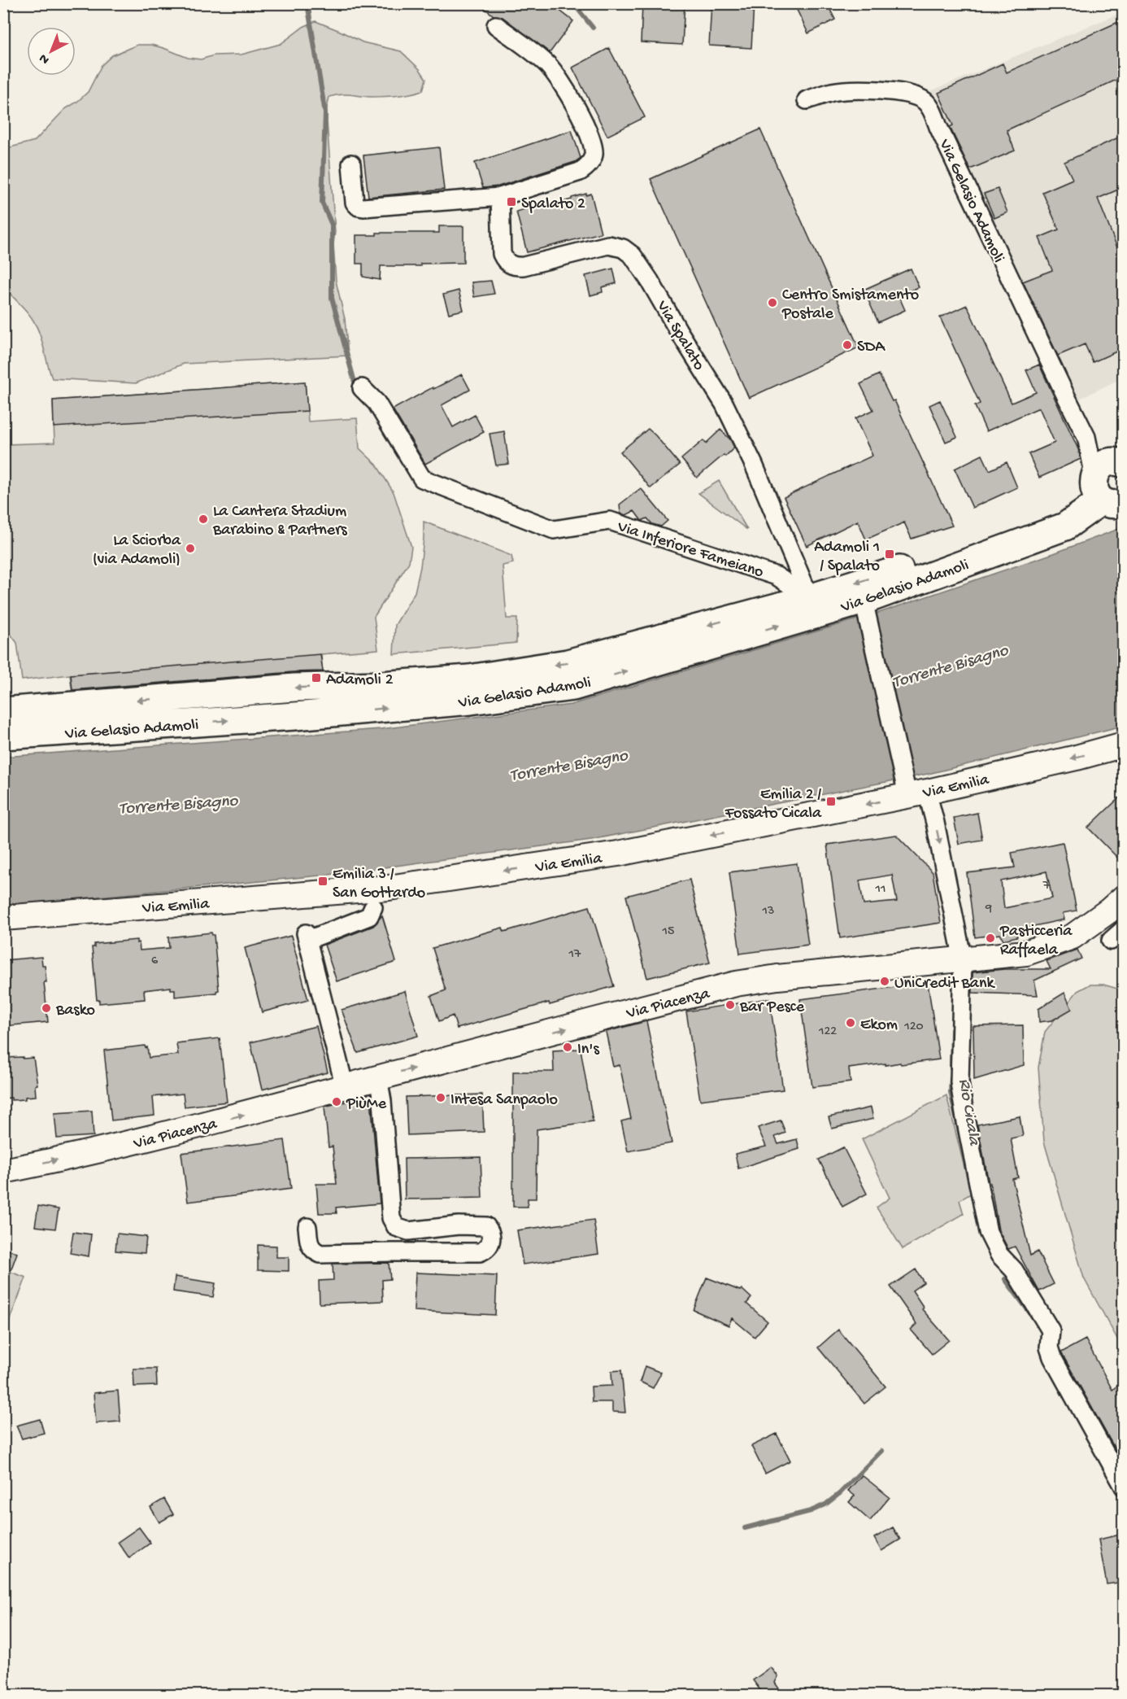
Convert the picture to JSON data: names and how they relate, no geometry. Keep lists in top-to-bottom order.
{
  "streets": {
    "main road": ["Via Gelasio Adamoli", "Via Emilia", "Via Piacenza"],
    "street": ["Via Spalato", "Via Inferiore Fameiano"]
  },
  "crossings": [
    ["Via Gelasio Adamoli", "Via Spalato"],
    ["Via Gelasio Adamoli", "Via Inferiore Fameiano"],
    ["Via Spalato", "Via Inferiore Fameiano"]
  ],
  "one_way": ["Via Emilia", "Via Piacenza"],
  "water": ["Torrente Bisagno", "Rio Cicala"],
  "places": {
    "transit": [
      "Spalato 2",
      "Adamoli 1 / Spalato",
      "Adamoli 2",
      "Emilia 2 / Fossato Cicala",
      "Emilia 3 / San Gottardo"
    ],
    "other": [
      "Centro Smistamento Postale",
      "SDA",
      "La Cantera Stadium Barabino & Partners",
      "La Sciorba (via Adamoli)",
      "Pasticceria Raffaela",
      "UniCredit Bank",
      "Bar Pesce",
      "Basko",
      "Ekom",
      "In's",
      "Intesa Sanpaolo",
      "PiùMe"
    ]
  },
  "house_numbers": [
    "7",
    "11",
    "9",
    "13",
    "15",
    "17",
    "6",
    "120",
    "122"
  ],
  "north": "bottom left"
}
